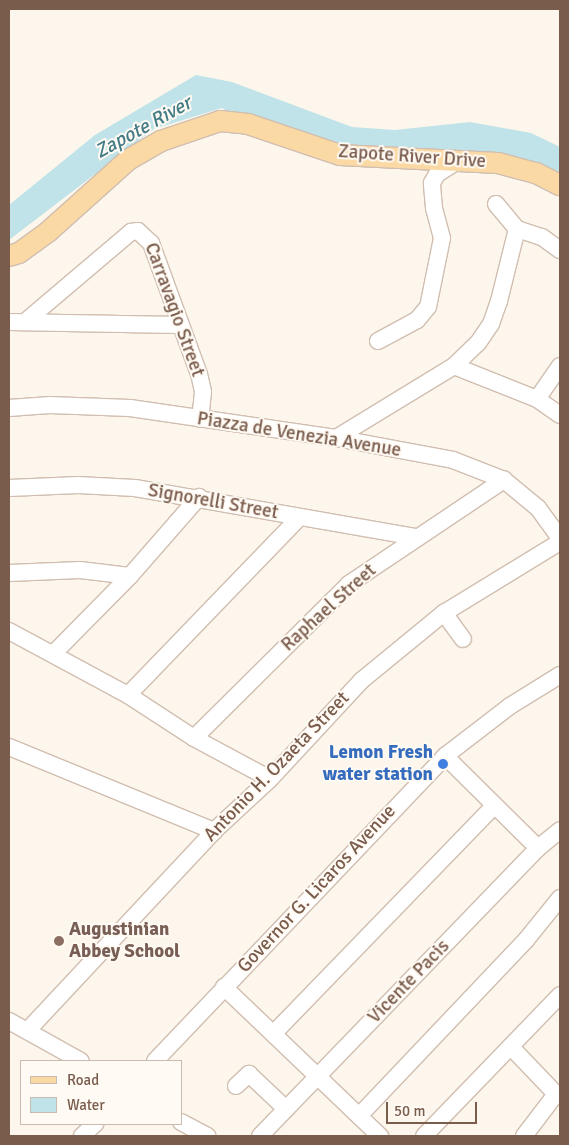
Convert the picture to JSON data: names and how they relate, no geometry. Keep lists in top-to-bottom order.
{
  "streets": {
    "main road": ["Zapote River Drive"],
    "street": [
      "Carravagio Street",
      "Piazza de Venezia Avenue",
      "Signorelli Street",
      "Raphael Street",
      "Antonio H. Ozaeta Street",
      "Governor G. Licaros Avenue",
      "Vicente Pacis"
    ]
  },
  "crossings": [
    ["Carravagio Street", "Piazza de Venezia Avenue"],
    ["Piazza de Venezia Avenue", "Raphael Street"],
    ["Signorelli Street", "Raphael Street"]
  ],
  "water": ["Zapote River"],
  "places": ["Lemon Fresh water station", "Augustinian Abbey School"],
  "legend": ["Road", "Water"],
  "scale_bar": "50 m"
}
